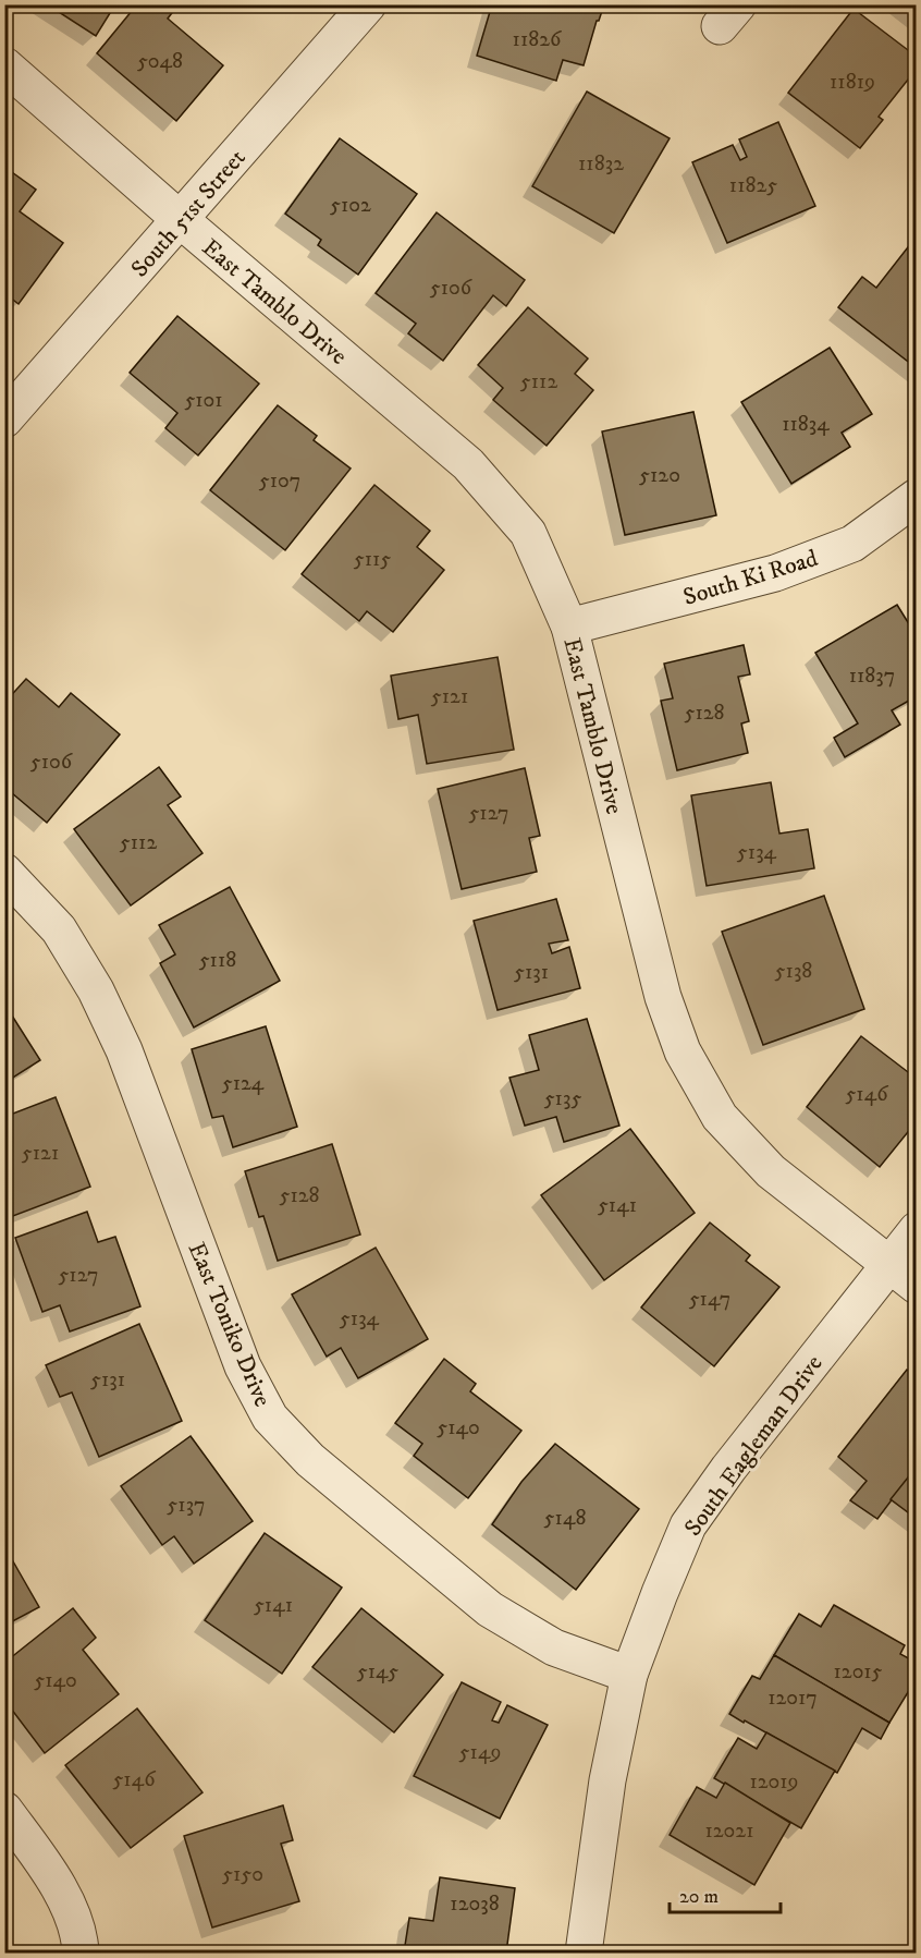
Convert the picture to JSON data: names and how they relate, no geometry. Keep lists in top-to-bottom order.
{
  "streets": {
    "street": [
      "South 51st Street",
      "East Tamblo Drive",
      "South Ki Road",
      "East Toniko Drive",
      "South Eagleman Drive"
    ]
  },
  "crossings": [
    ["South 51st Street", "East Tamblo Drive"],
    ["East Tamblo Drive", "South Ki Road"],
    ["East Tamblo Drive", "South Eagleman Drive"],
    ["East Toniko Drive", "South Eagleman Drive"]
  ],
  "house_numbers": [
    "11826",
    "5048",
    "11819",
    "11832",
    "11825",
    "5102",
    "5106",
    "5112",
    "5101",
    "11834",
    "5120",
    "5107",
    "5115",
    "11837",
    "5121",
    "5128",
    "5106",
    "5127",
    "5112",
    "5134",
    "5118",
    "5138",
    "5131",
    "5124",
    "5146",
    "5135",
    "5121",
    "5128",
    "5141",
    "5127",
    "5147",
    "5134",
    "5131",
    "5140",
    "5137",
    "5148",
    "5141",
    "5145",
    "12015",
    "5140",
    "12017",
    "5149",
    "5146",
    "12019",
    "12021",
    "5150",
    "12038"
  ],
  "scale_bar": "20 m"
}
